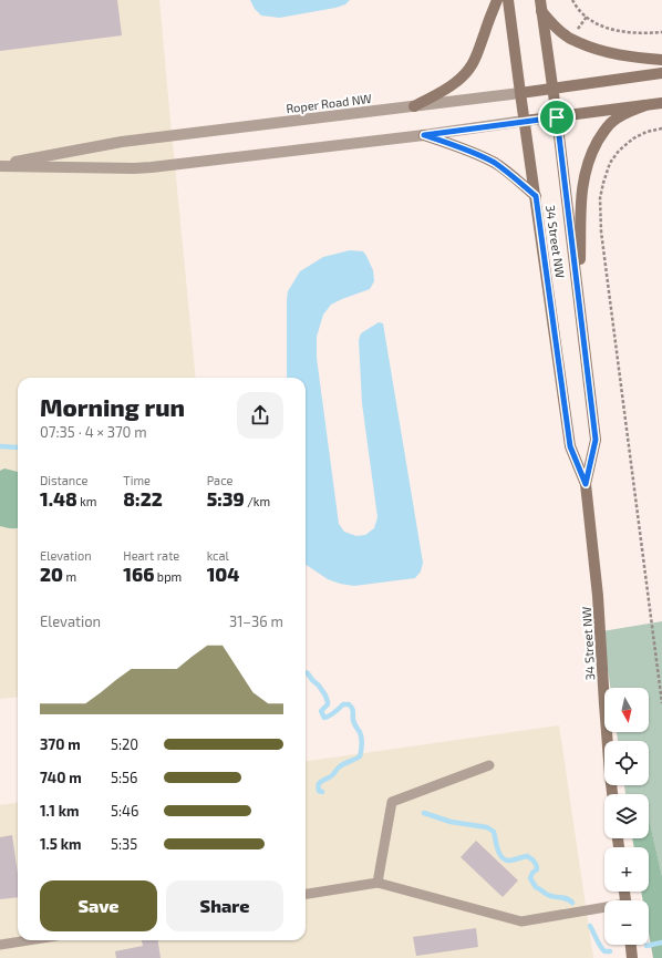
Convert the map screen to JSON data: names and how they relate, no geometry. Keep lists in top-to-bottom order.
{
  "streets": {
    "main road": ["Roper Road NW", "34 Street NW"]
  },
  "crossings": [
    ["Roper Road NW", "34 Street NW"]
  ],
  "north": "bottom",
  "page": {
    "heading": ["Morning run", "07:35 · 4 × 370 m"],
    "stats": [
      ["Distance", "1.48 km"],
      ["Time", "8:22"],
      ["Pace", "5:39 /km"],
      ["Elevation", "20 m"],
      ["Heart rate", "166 bpm"],
      ["kcal", "104"]
    ],
    "chart": ["Elevation", "31–36 m"],
    "map_buttons": ["+", "−"],
    "list": [
      {
        "name": "370 m",
        "note": "5:20"
      },
      {
        "name": "740 m",
        "note": "5:56"
      },
      {
        "name": "1.1 km",
        "note": "5:46"
      },
      {
        "name": "1.5 km",
        "note": "5:35"
      }
    ],
    "buttons": ["Save", "Share"]
  }
}
